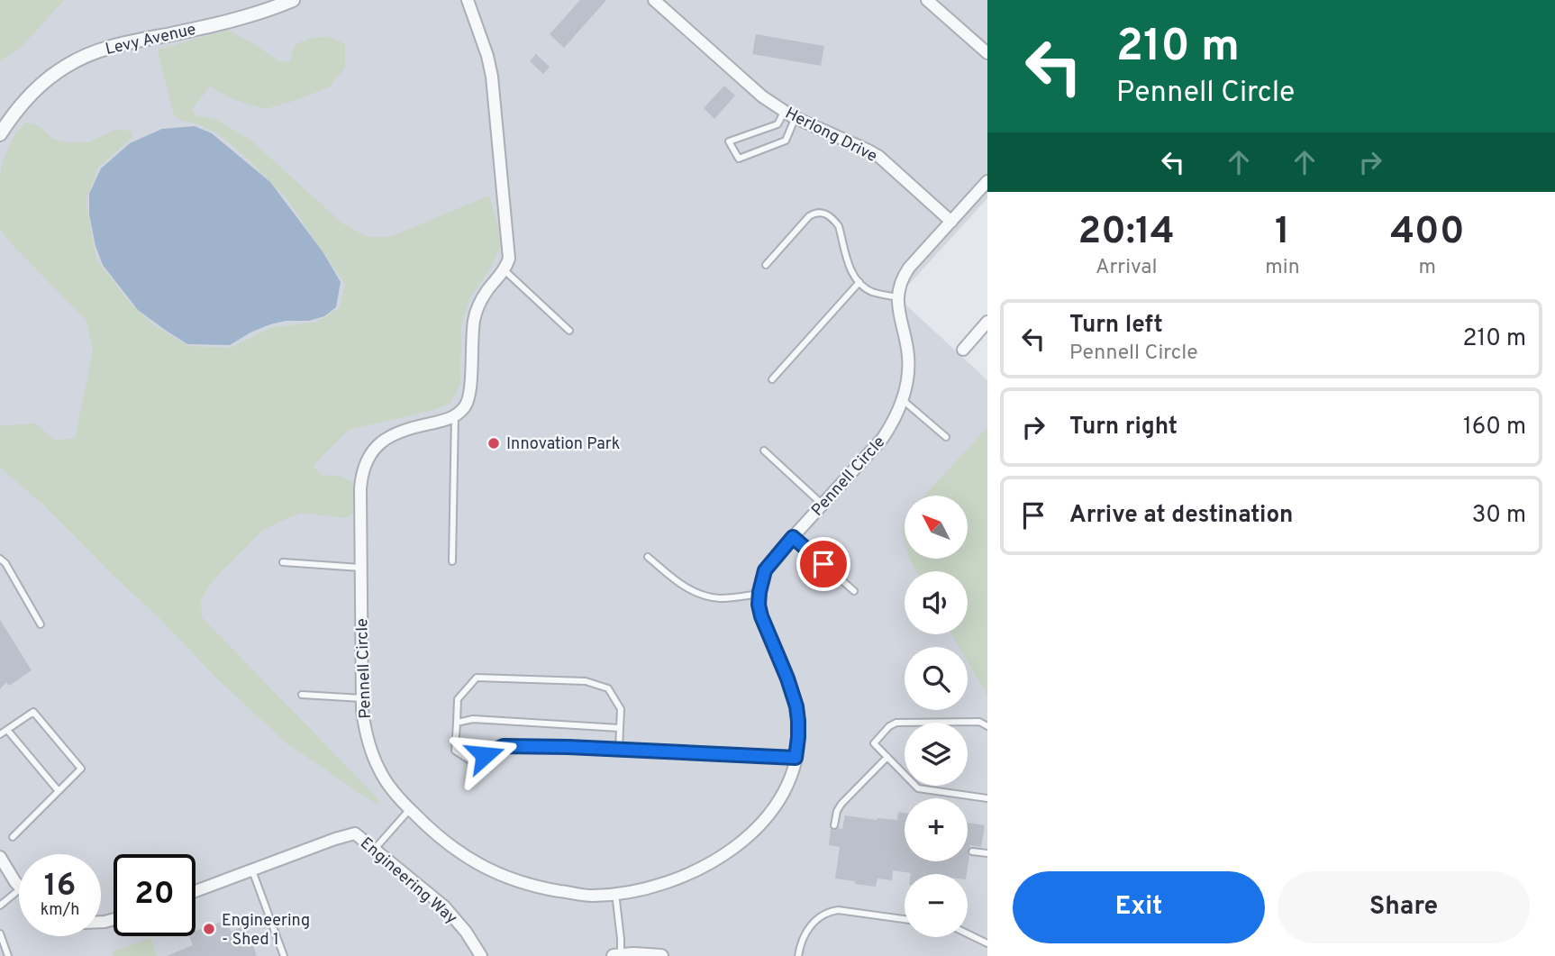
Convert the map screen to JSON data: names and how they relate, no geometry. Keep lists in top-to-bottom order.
{
  "streets": {
    "street": [
      "Levy Avenue",
      "Herlong Drive",
      "Pennell Circle",
      "Engineering Way"
    ]
  },
  "crossings": [
    ["Herlong Drive", "Pennell Circle"]
  ],
  "places": ["Innovation Park", "Engineering - Shed 1"],
  "north": "top left",
  "page": {
    "turn": ["210 m", "Pennell Circle"],
    "eta": [
      "20:14",
      "Arrival",
      "1",
      "min",
      "400",
      "m"
    ],
    "list": [
      {
        "name": "Turn left",
        "note": "Pennell Circle",
        "value": "210 m"
      },
      {
        "name": "Turn right",
        "value": "160 m"
      },
      {
        "name": "Arrive at destination",
        "value": "30 m"
      }
    ],
    "map_buttons": ["+", "−"],
    "speed": "16 km/h",
    "limit": "20",
    "buttons": ["Exit", "Share"]
  }
}
